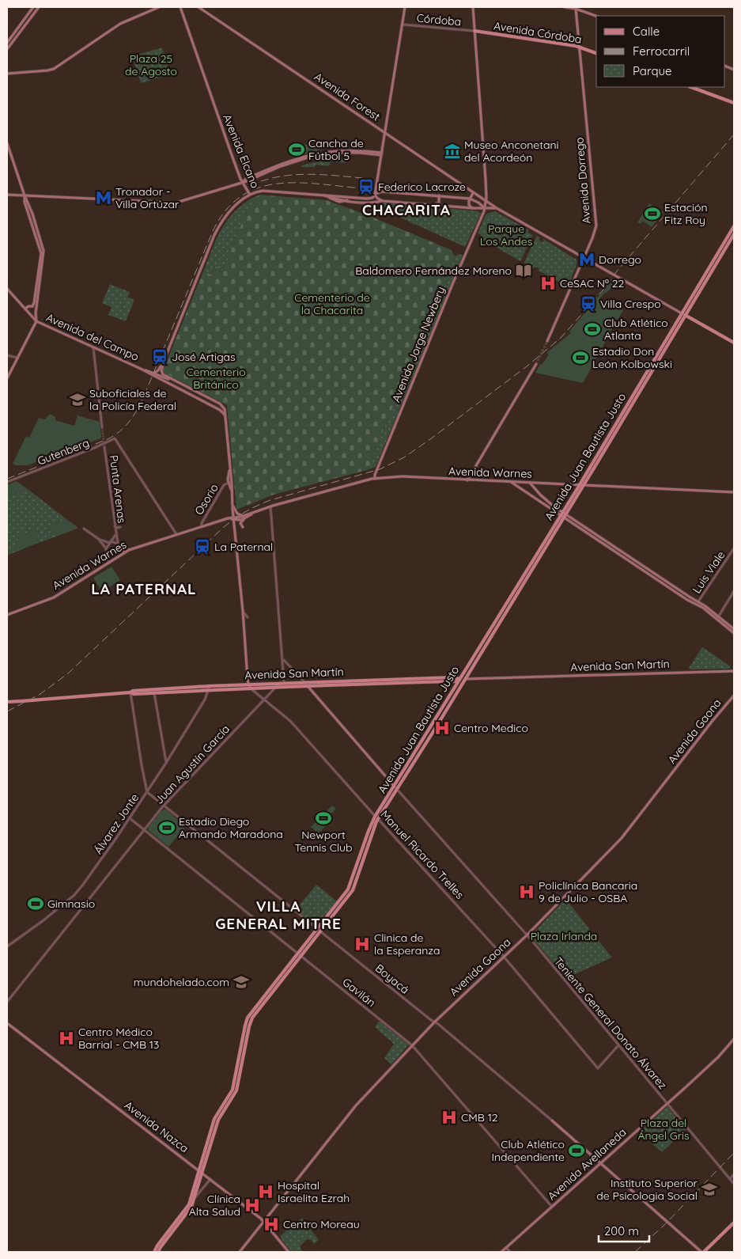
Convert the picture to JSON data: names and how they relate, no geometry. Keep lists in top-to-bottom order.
{
  "streets": {
    "main road": [
      "Avenida Córdoba",
      "Avenida Forest",
      "Avenida Elcano",
      "Avenida Dorrego",
      "Avenida del Campo",
      "Avenida Jorge Newbery",
      "Avenida Juan Bautista Justo",
      "Avenida Warnes",
      "Avenida San Martín",
      "Avenida Gaona",
      "Manuel Ricardo Trelles",
      "Avenida Nazca",
      "Avenida Avellaneda"
    ],
    "street": [
      "Córdoba",
      "Gutenberg",
      "Punta Arenas",
      "Osorio",
      "Luis Viale",
      "Juan Agustín García",
      "Álvarez Jonte",
      "Boyacá",
      "Gavilán",
      "Teniente General Donato Álvarez"
    ]
  },
  "crossings": [
    ["Córdoba", "Avenida Córdoba"],
    ["Córdoba", "Avenida Jorge Newbery"],
    ["Avenida Córdoba", "Avenida Dorrego"],
    ["Avenida Córdoba", "Avenida Jorge Newbery"],
    ["Avenida Forest", "Avenida Dorrego"],
    ["Avenida Forest", "Avenida Jorge Newbery"],
    ["Avenida Forest", "Avenida Juan Bautista Justo"],
    ["Avenida Elcano", "Avenida del Campo"],
    ["Avenida del Campo", "Manuel Ricardo Trelles"],
    ["Avenida Jorge Newbery", "Avenida Warnes"],
    ["Gutenberg", "Avenida Warnes"],
    ["Avenida Juan Bautista Justo", "Avenida Warnes"],
    ["Avenida Juan Bautista Justo", "Avenida San Martín"],
    ["Avenida Juan Bautista Justo", "Manuel Ricardo Trelles"],
    ["Avenida Juan Bautista Justo", "Boyacá"],
    ["Avenida Juan Bautista Justo", "Gavilán"],
    ["Avenida Juan Bautista Justo", "Teniente General Donato Álvarez"],
    ["Avenida Juan Bautista Justo", "Avenida Nazca"],
    ["Avenida Warnes", "Osorio"],
    ["Avenida Warnes", "Manuel Ricardo Trelles"],
    ["Osorio", "Manuel Ricardo Trelles"],
    ["Avenida San Martín", "Juan Agustín García"],
    ["Avenida San Martín", "Álvarez Jonte"],
    ["Avenida San Martín", "Manuel Ricardo Trelles"],
    ["Avenida Gaona", "Manuel Ricardo Trelles"],
    ["Avenida Gaona", "Boyacá"],
    ["Avenida Gaona", "Gavilán"],
    ["Avenida Gaona", "Teniente General Donato Álvarez"],
    ["Avenida Gaona", "Avenida Nazca"],
    ["Juan Agustín García", "Manuel Ricardo Trelles"],
    ["Juan Agustín García", "Boyacá"],
    ["Juan Agustín García", "Gavilán"],
    ["Álvarez Jonte", "Boyacá"],
    ["Álvarez Jonte", "Gavilán"],
    ["Manuel Ricardo Trelles", "Teniente General Donato Álvarez"],
    ["Gavilán", "Avenida Avellaneda"],
    ["Teniente General Donato Álvarez", "Avenida Avellaneda"]
  ],
  "districts": ["CHACARITA", "LA PATERNAL", "VILLA GENERAL MITRE"],
  "parks": [
    "Plaza 25 de Agosto",
    "Parque Los Andes",
    "Cementerio de la Chacarita",
    "Cementerio Británico",
    "Plaza Irlanda",
    "Plaza del Ángel Gris"
  ],
  "places": {
    "sports": [
      "Cancha de Fútbol 5",
      "Estación Fitz Roy",
      "Club Atlético Atlanta",
      "Estadio Don León Kolbowski",
      "Newport Tennis Club",
      "Estadio Diego Armando Maradona",
      "Gimnasio",
      "Club Atlético Independiente"
    ],
    "museum": ["Museo Anconetani del Acordeón"],
    "station": [
      "Federico Lacroze",
      "Villa Crespo",
      "José Artigas",
      "La Paternal"
    ],
    "metro station": ["Tronador - Villa Ortúzar", "Dorrego"],
    "library": ["Baldomero Fernández Moreno"],
    "hospital": [
      "CeSAC Nº 22",
      "Centro Medico",
      "Policlínica Bancaria 9 de Julio - OSBA",
      "Clinica de la Esperanza",
      "Centro Médico Barrial - CMB 13",
      "CMB 12",
      "Hospital Israelita Ezrah",
      "Clínica Alta Salud",
      "Centro Moreau"
    ],
    "school or university": ["Suboficiales de la Policía Federal", "mundohelado.com", "Instituto Superior de Psicologia Social"]
  },
  "legend": ["Calle", "Ferrocarril", "Parque"],
  "scale_bar": "200 m"
}
